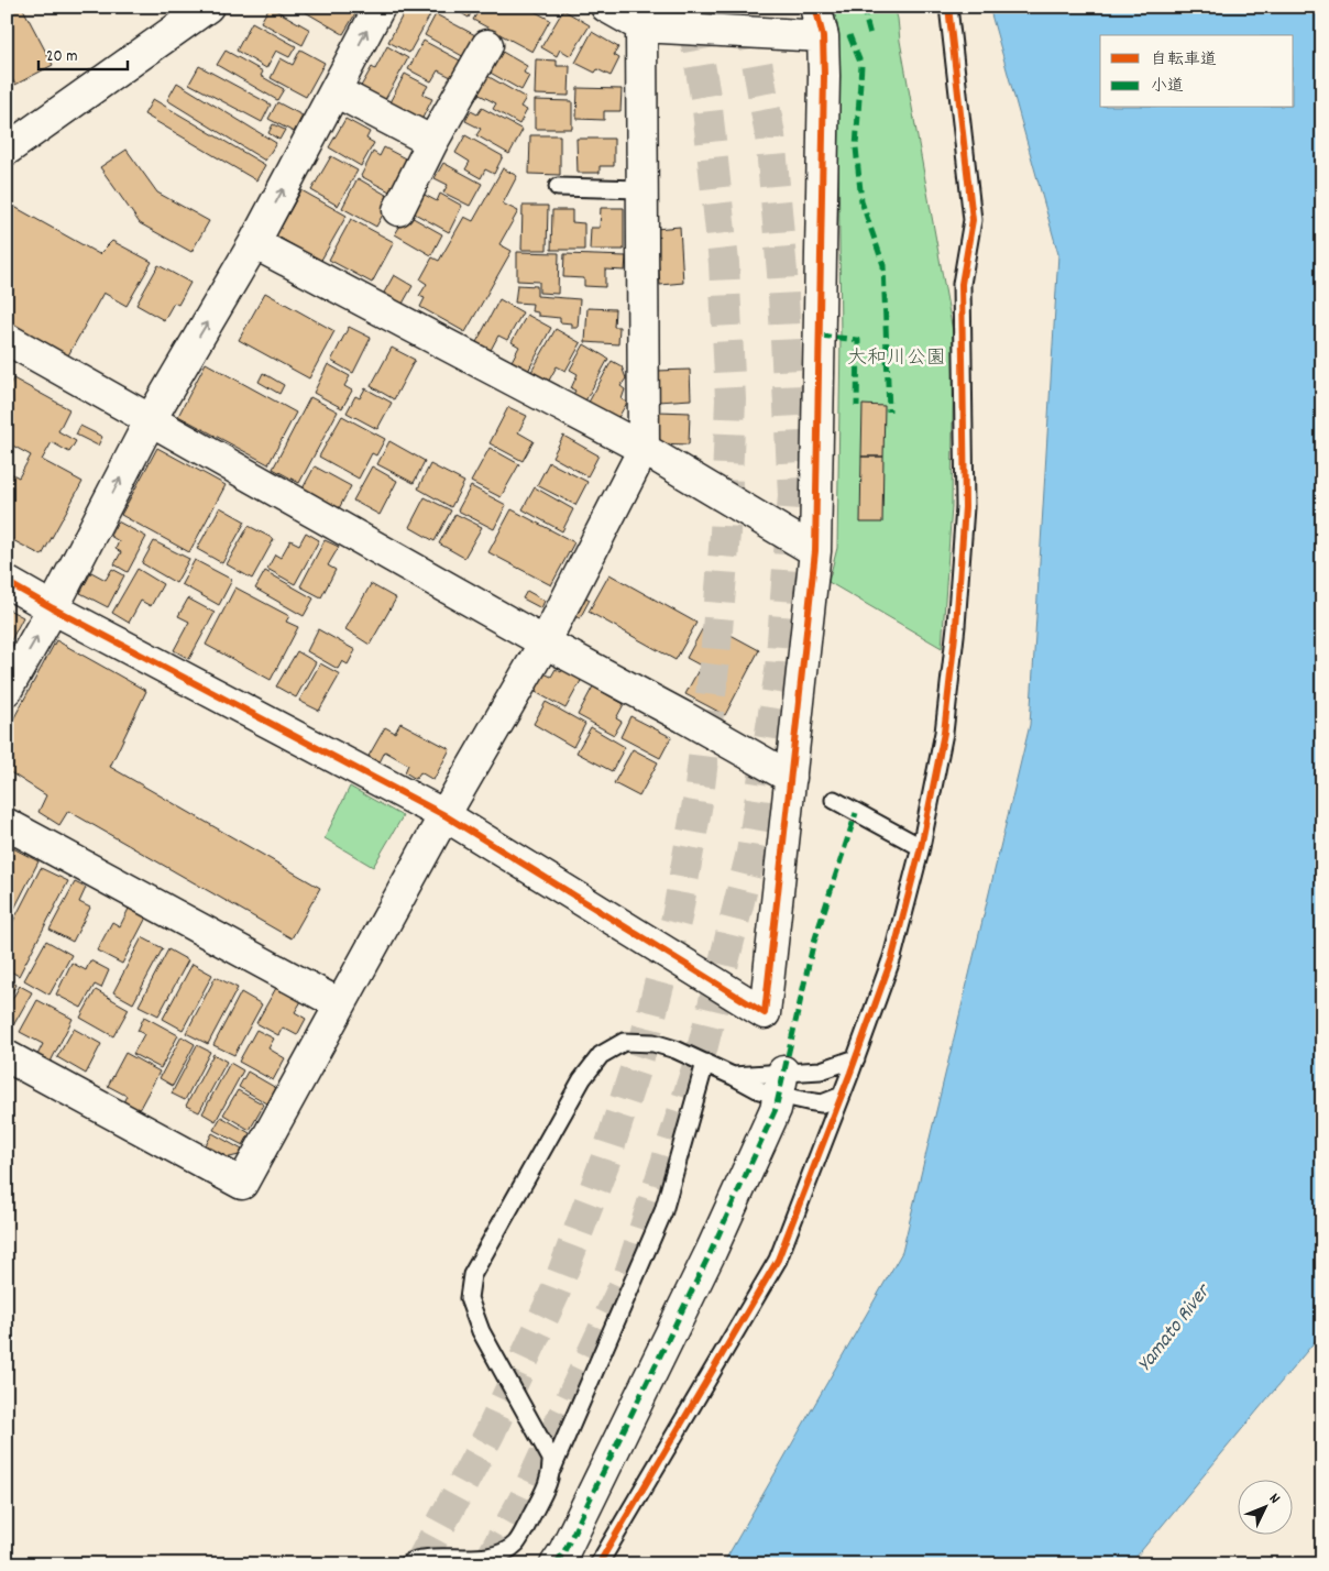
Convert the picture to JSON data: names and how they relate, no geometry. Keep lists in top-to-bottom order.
{
  "water": ["Yamato River"],
  "parks": ["大和川公園"],
  "legend": ["自転車道", "小道"],
  "scale_bar": "20 m",
  "north": "top right"
}
